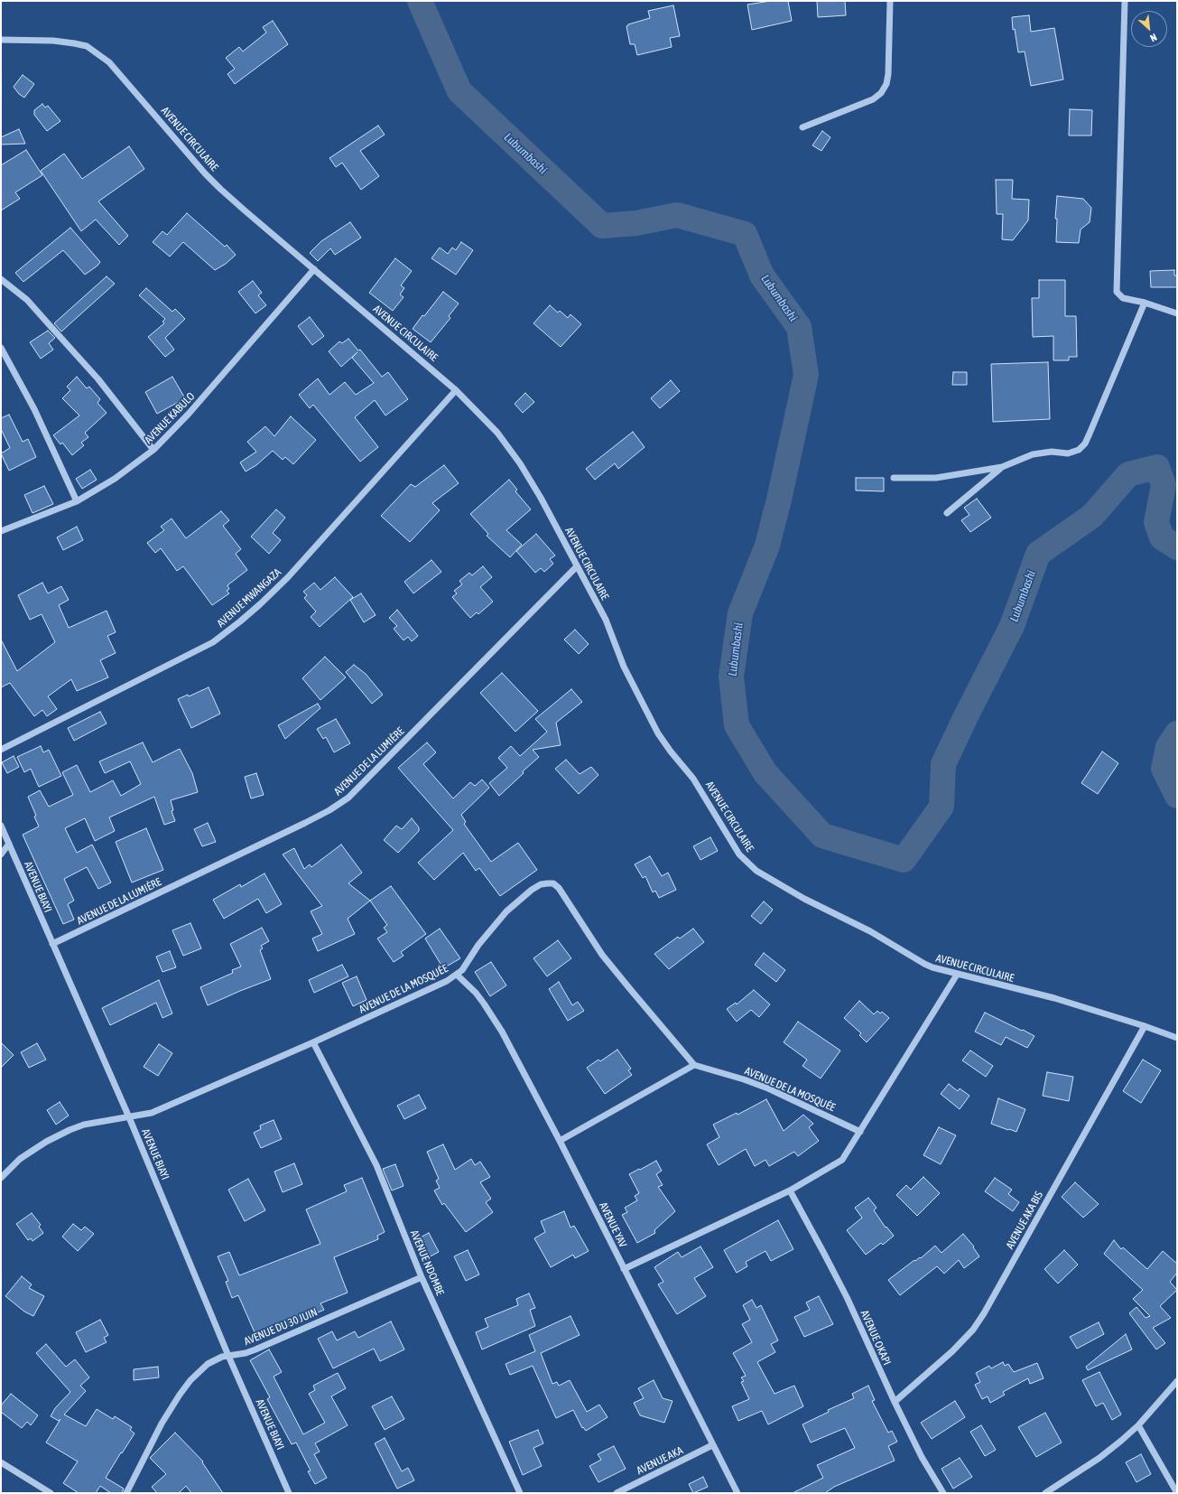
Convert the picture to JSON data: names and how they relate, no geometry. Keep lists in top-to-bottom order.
{
  "streets": {
    "street": [
      "AVENUE CIRCULAIRE",
      "AVENUE KABULO",
      "AVENUE MWANGAZA",
      "AVENUE DE LA LUMIÈRE",
      "AVENUE BIAYI",
      "AVENUE DE LA MOSQUÉE",
      "AVENUE AKA BIS",
      "AVENUE YAV",
      "AVENUE NDOMBE",
      "AVENUE DU 30 JUIN",
      "AVENUE OKAPI",
      "AVENUE AKA"
    ]
  },
  "crossings": [
    ["AVENUE CIRCULAIRE", "AVENUE KABULO"],
    ["AVENUE CIRCULAIRE", "AVENUE MWANGAZA"],
    ["AVENUE CIRCULAIRE", "AVENUE DE LA LUMIÈRE"],
    ["AVENUE CIRCULAIRE", "AVENUE AKA BIS"],
    ["AVENUE DE LA LUMIÈRE", "AVENUE BIAYI"],
    ["AVENUE BIAYI", "AVENUE DE LA MOSQUÉE"],
    ["AVENUE BIAYI", "AVENUE DU 30 JUIN"],
    ["AVENUE DE LA MOSQUÉE", "AVENUE YAV"],
    ["AVENUE DE LA MOSQUÉE", "AVENUE NDOMBE"],
    ["AVENUE AKA BIS", "AVENUE OKAPI"],
    ["AVENUE YAV", "AVENUE AKA"],
    ["AVENUE NDOMBE", "AVENUE DU 30 JUIN"]
  ],
  "water": ["Lubumbashi"],
  "north": "bottom right"
}
